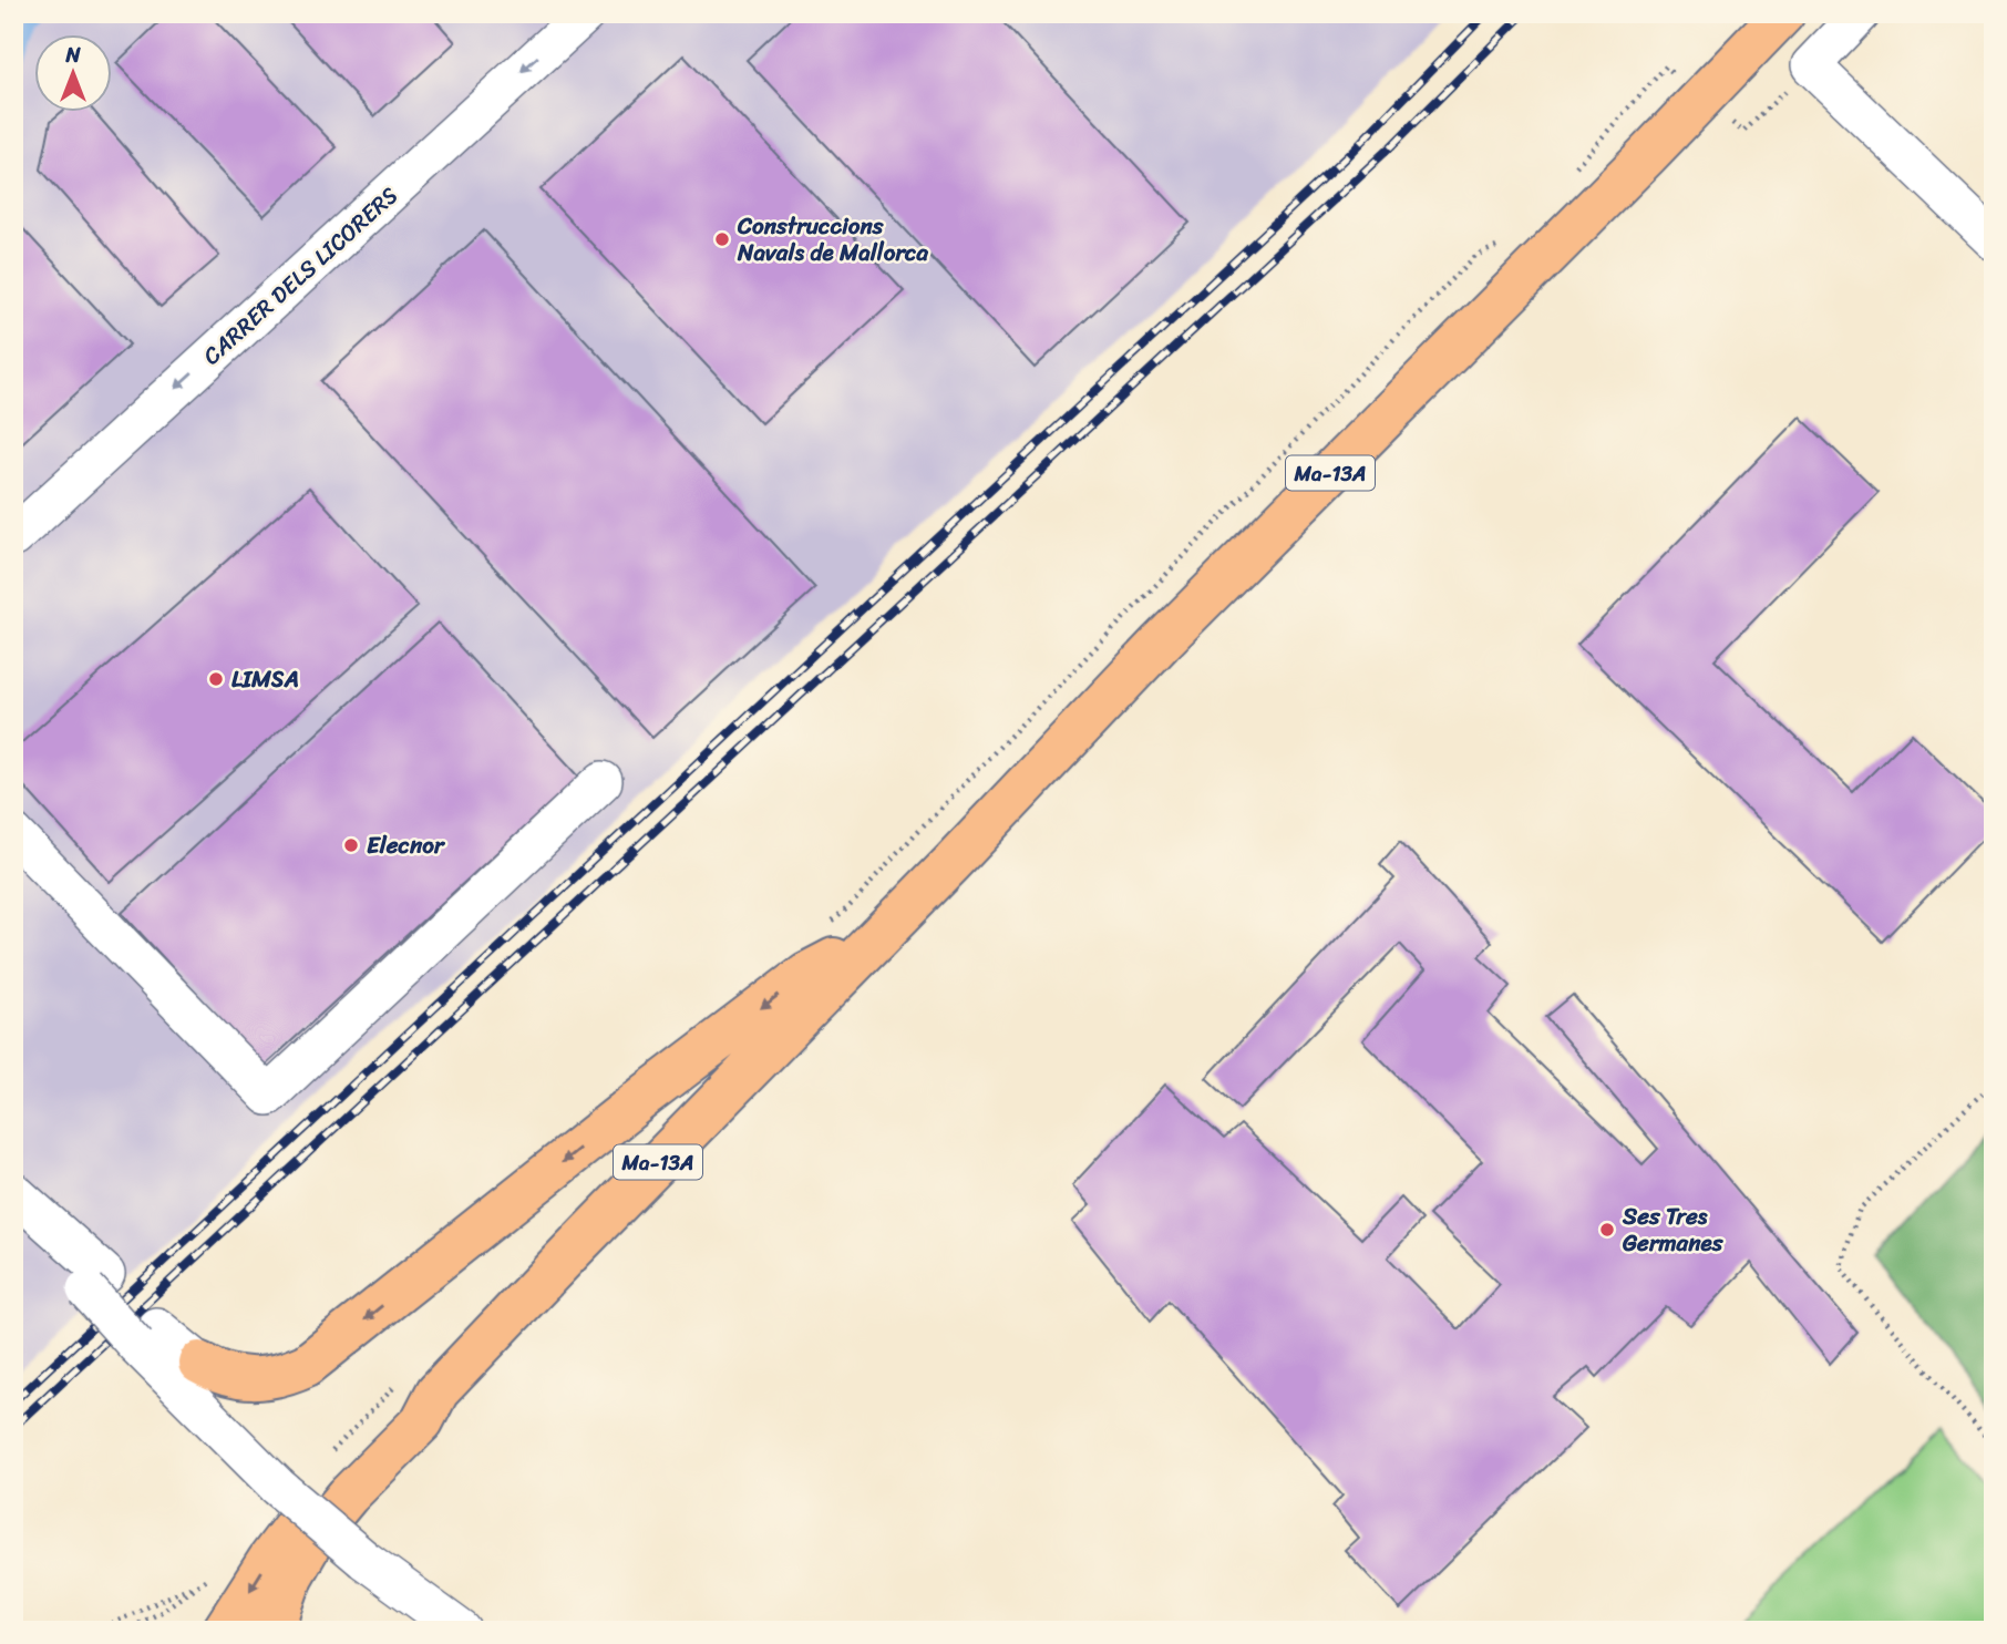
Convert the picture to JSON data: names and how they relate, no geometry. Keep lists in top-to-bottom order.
{
  "streets": {
    "main road": ["Ma-13A"],
    "street": ["CARRER DELS LICORERS"]
  },
  "one_way": ["CARRER DELS LICORERS"],
  "places": [
    "Construccions Navals de Mallorca",
    "LIMSA",
    "Elecnor",
    "Ses Tres Germanes"
  ],
  "north": "top"
}
